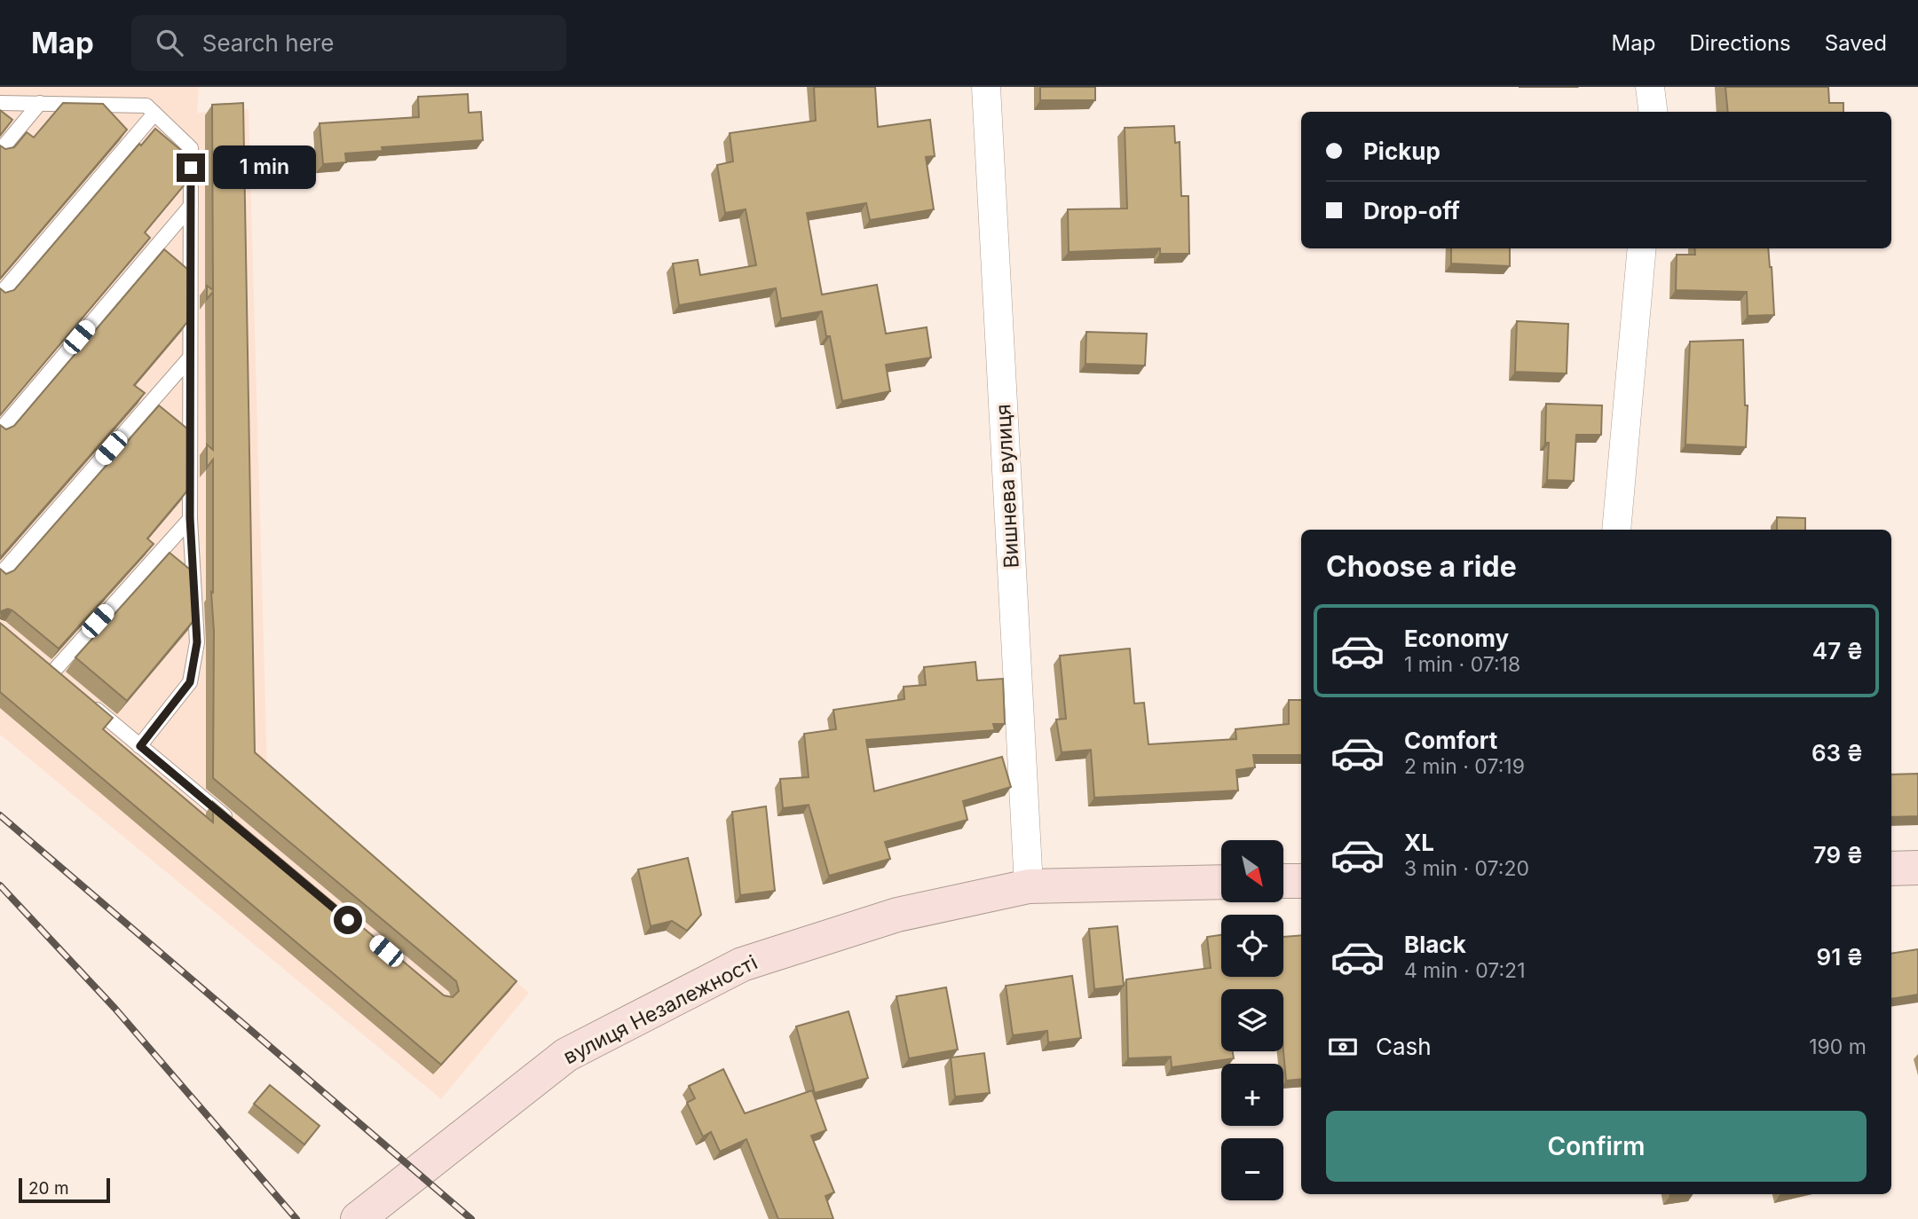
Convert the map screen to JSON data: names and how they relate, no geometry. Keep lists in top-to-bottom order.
{
  "streets": {
    "street": ["Вишнева вулиця", "вулиця Незалежності"]
  },
  "crossings": [
    ["Вишнева вулиця", "вулиця Незалежності"]
  ],
  "scale_bar": "20 m",
  "north": "bottom right",
  "page": {
    "header": "Map",
    "search": "Search here",
    "nav": ["Map", "Directions", "Saved"],
    "banner": ["Pickup", "Drop-off"],
    "bubble": "1 min",
    "heading": "Choose a ride",
    "list": [
      {
        "name": "Economy",
        "note": "1 min · 07:18",
        "value": "47 ₴"
      },
      {
        "name": "Comfort",
        "note": "2 min · 07:19",
        "value": "63 ₴"
      },
      {
        "name": "XL",
        "note": "3 min · 07:20",
        "value": "79 ₴"
      },
      {
        "name": "Black",
        "note": "4 min · 07:21",
        "value": "91 ₴"
      }
    ],
    "map_buttons": ["+", "−"],
    "pay": ["Cash", "190 m"],
    "buttons": "Confirm",
    "scale": "20 m"
  }
}
